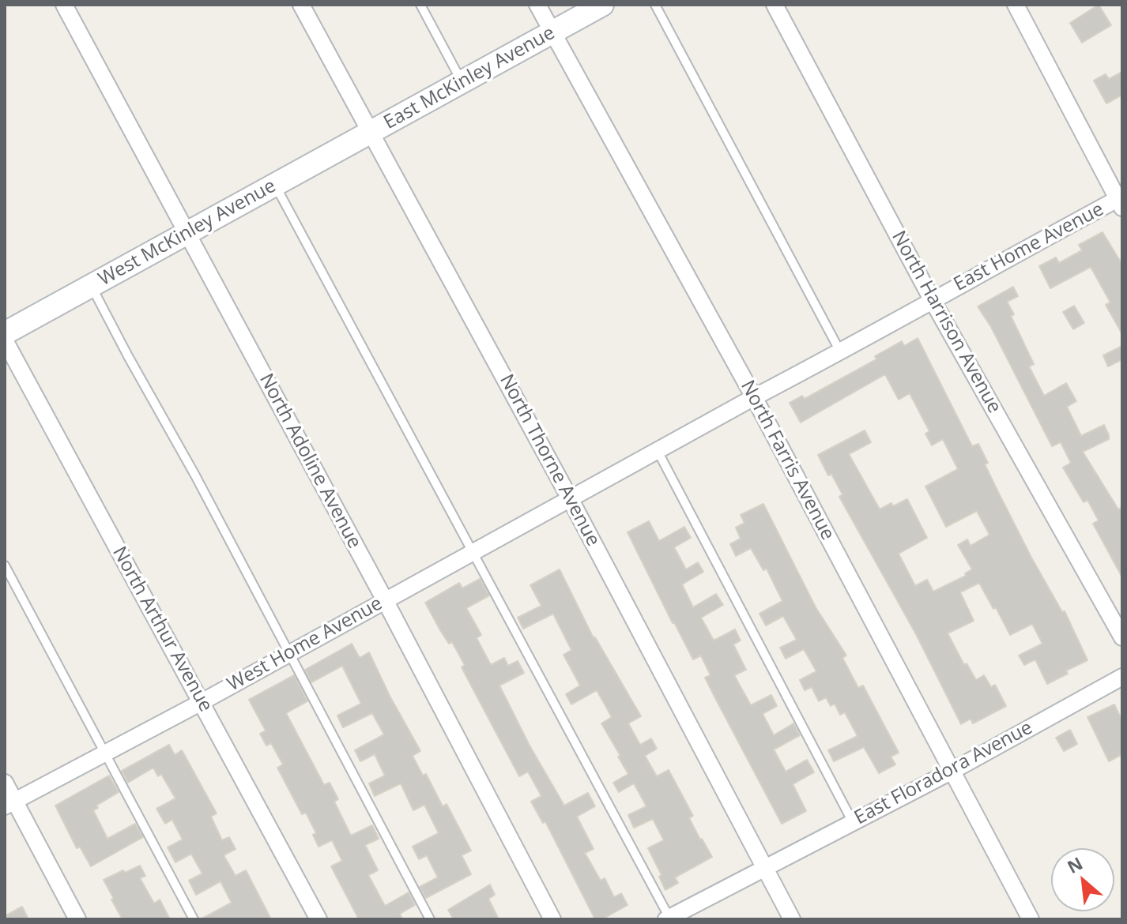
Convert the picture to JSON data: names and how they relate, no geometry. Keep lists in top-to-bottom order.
{
  "streets": {
    "main road": ["East McKinley Avenue", "West McKinley Avenue"],
    "street": [
      "East Home Avenue",
      "North Harrison Avenue",
      "North Thorne Avenue",
      "North Farris Avenue",
      "North Adoline Avenue",
      "North Arthur Avenue",
      "West Home Avenue",
      "East Floradora Avenue"
    ]
  },
  "crossings": [
    ["East McKinley Avenue", "West McKinley Avenue"],
    ["East McKinley Avenue", "North Thorne Avenue"],
    ["East McKinley Avenue", "North Farris Avenue"],
    ["West McKinley Avenue", "North Thorne Avenue"],
    ["West McKinley Avenue", "North Adoline Avenue"],
    ["East Home Avenue", "North Harrison Avenue"],
    ["East Home Avenue", "North Thorne Avenue"],
    ["East Home Avenue", "North Farris Avenue"],
    ["East Home Avenue", "West Home Avenue"],
    ["North Thorne Avenue", "West Home Avenue"],
    ["North Thorne Avenue", "East Floradora Avenue"],
    ["North Farris Avenue", "East Floradora Avenue"],
    ["North Adoline Avenue", "West Home Avenue"],
    ["North Arthur Avenue", "West Home Avenue"]
  ],
  "north": "top left"
}
